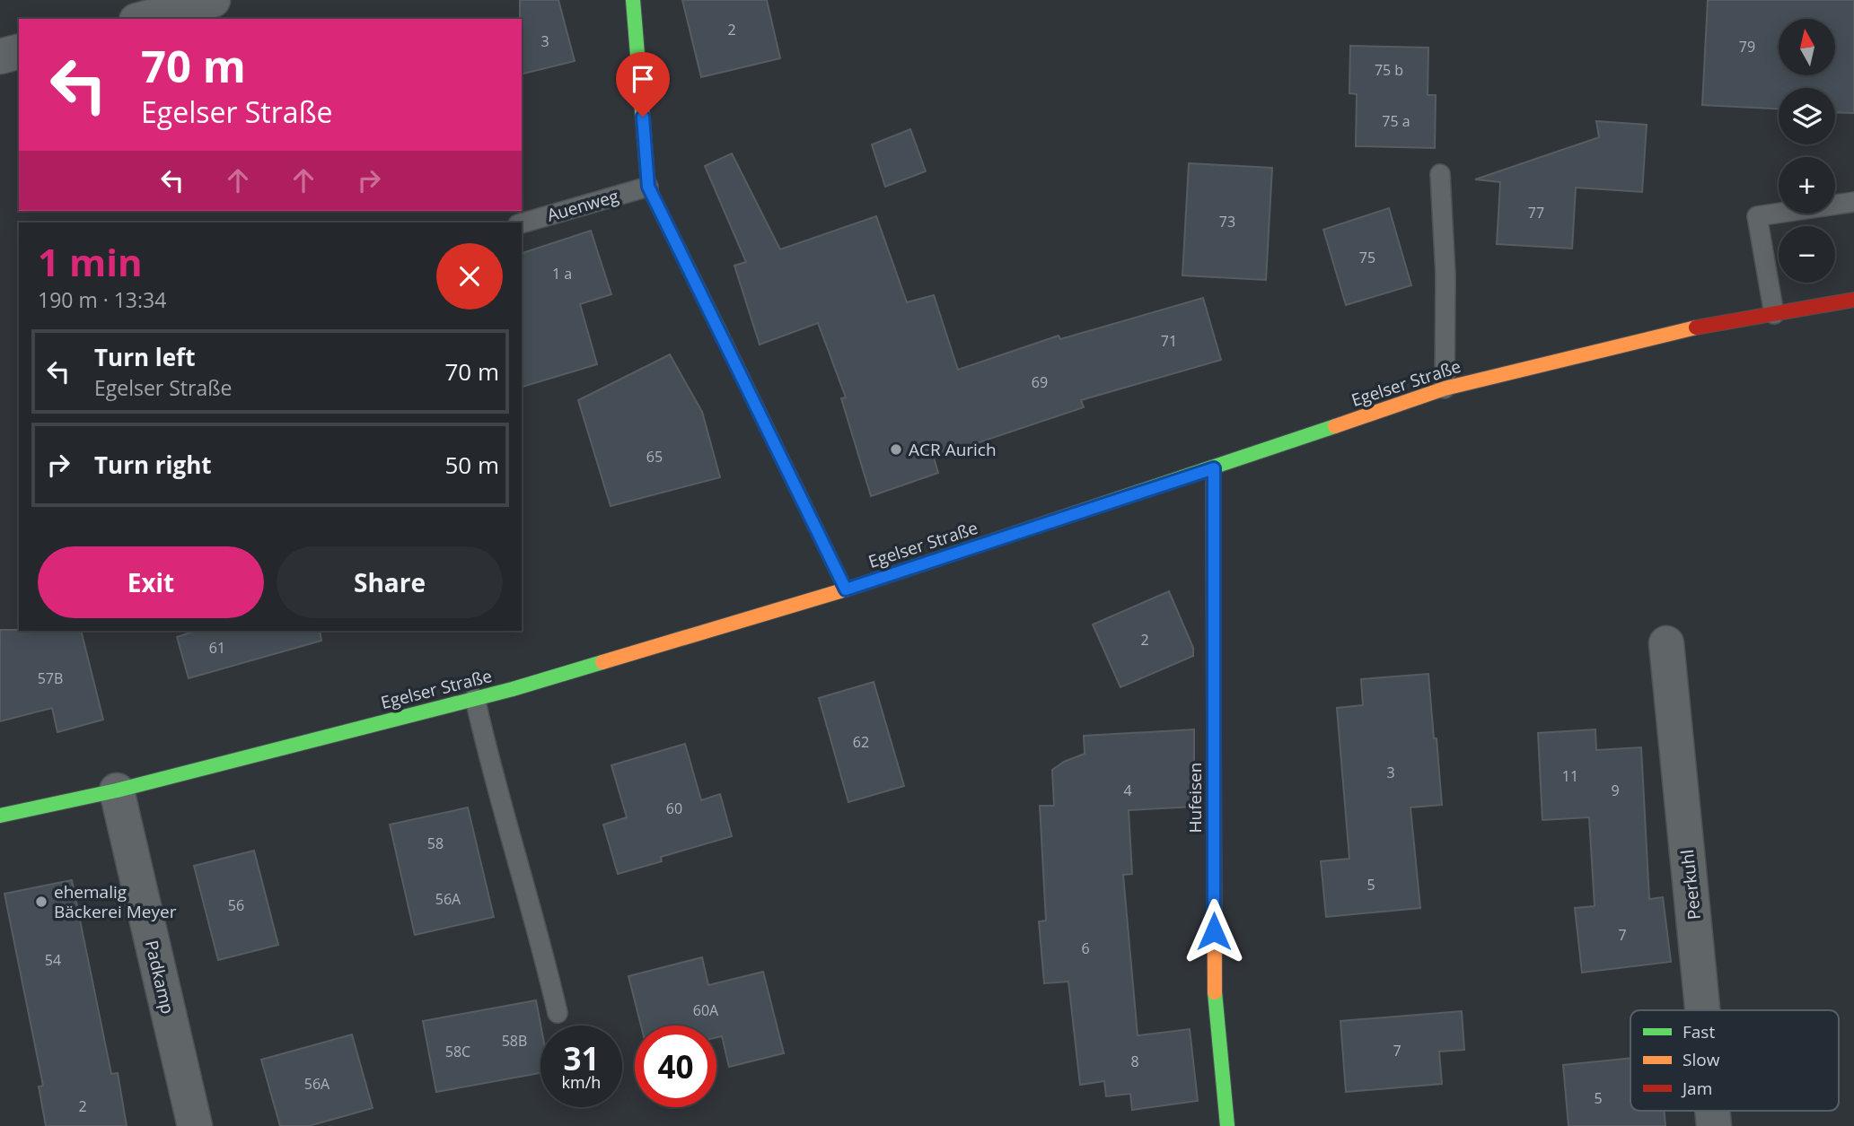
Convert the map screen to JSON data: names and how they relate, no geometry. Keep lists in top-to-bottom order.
{
  "streets": {
    "main road": ["Egelser Straße", "Hufeisen"],
    "street": ["Peerkuhl", "Padkamp"],
    "lane": ["Auenweg"]
  },
  "crossings": [
    ["Egelser Straße", "Hufeisen"],
    ["Egelser Straße", "Padkamp"]
  ],
  "places": ["ACR Aurich", "ehemalig Bäckerei Meyer"],
  "house_numbers": [
    "2",
    "3",
    "79",
    "75 b",
    "75 a",
    "77",
    "73",
    "75",
    "1 a",
    "71",
    "69",
    "65",
    "2",
    "61",
    "57B",
    "62",
    "3",
    "11",
    "4",
    "9",
    "60",
    "58",
    "5",
    "56A",
    "56",
    "7",
    "6",
    "54",
    "60A",
    "58B",
    "7",
    "58C",
    "8",
    "56A",
    "5",
    "2"
  ],
  "legend": ["Fast", "Slow", "Jam"],
  "north": "top",
  "page": {
    "map_buttons": ["+", "−"],
    "turn": ["70 m", "Egelser Straße"],
    "heading": ["1 min", "190 m · 13:34"],
    "list": [
      {
        "name": "Turn left",
        "note": "Egelser Straße",
        "value": "70 m"
      },
      {
        "name": "Turn right",
        "value": "50 m"
      }
    ],
    "buttons": ["Exit", "Share"],
    "speed": "31 km/h",
    "limit": "40"
  }
}
